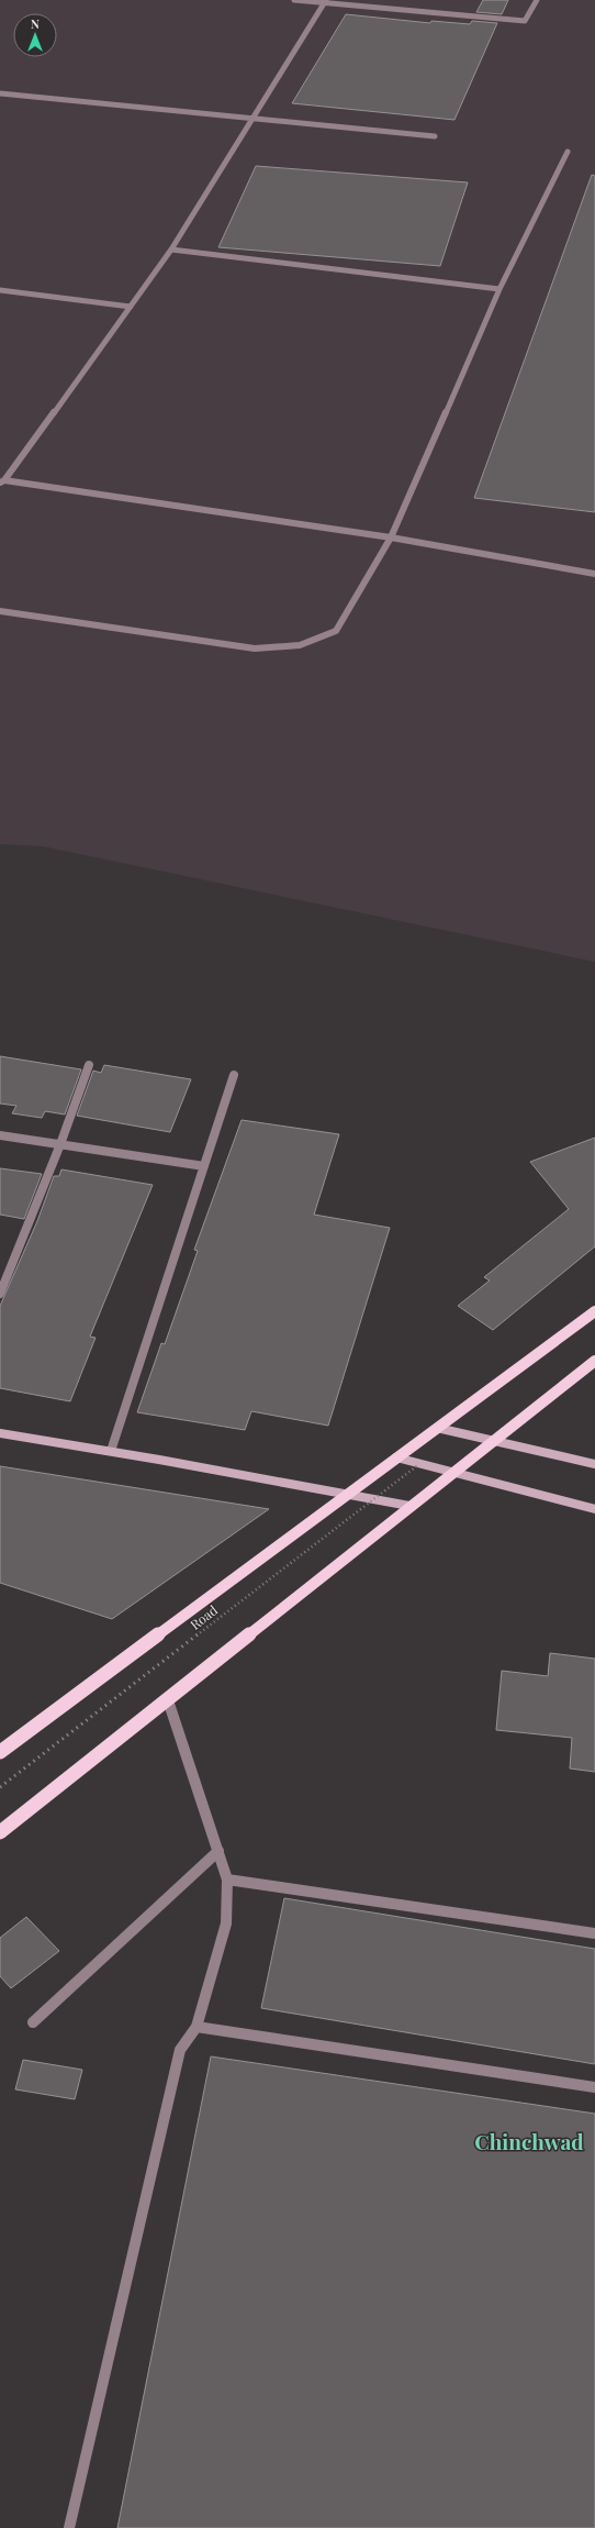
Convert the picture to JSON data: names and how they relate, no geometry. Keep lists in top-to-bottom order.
{
  "streets": {
    "path": ["Road"]
  },
  "districts": ["Chinchwad"],
  "north": "top"
}
